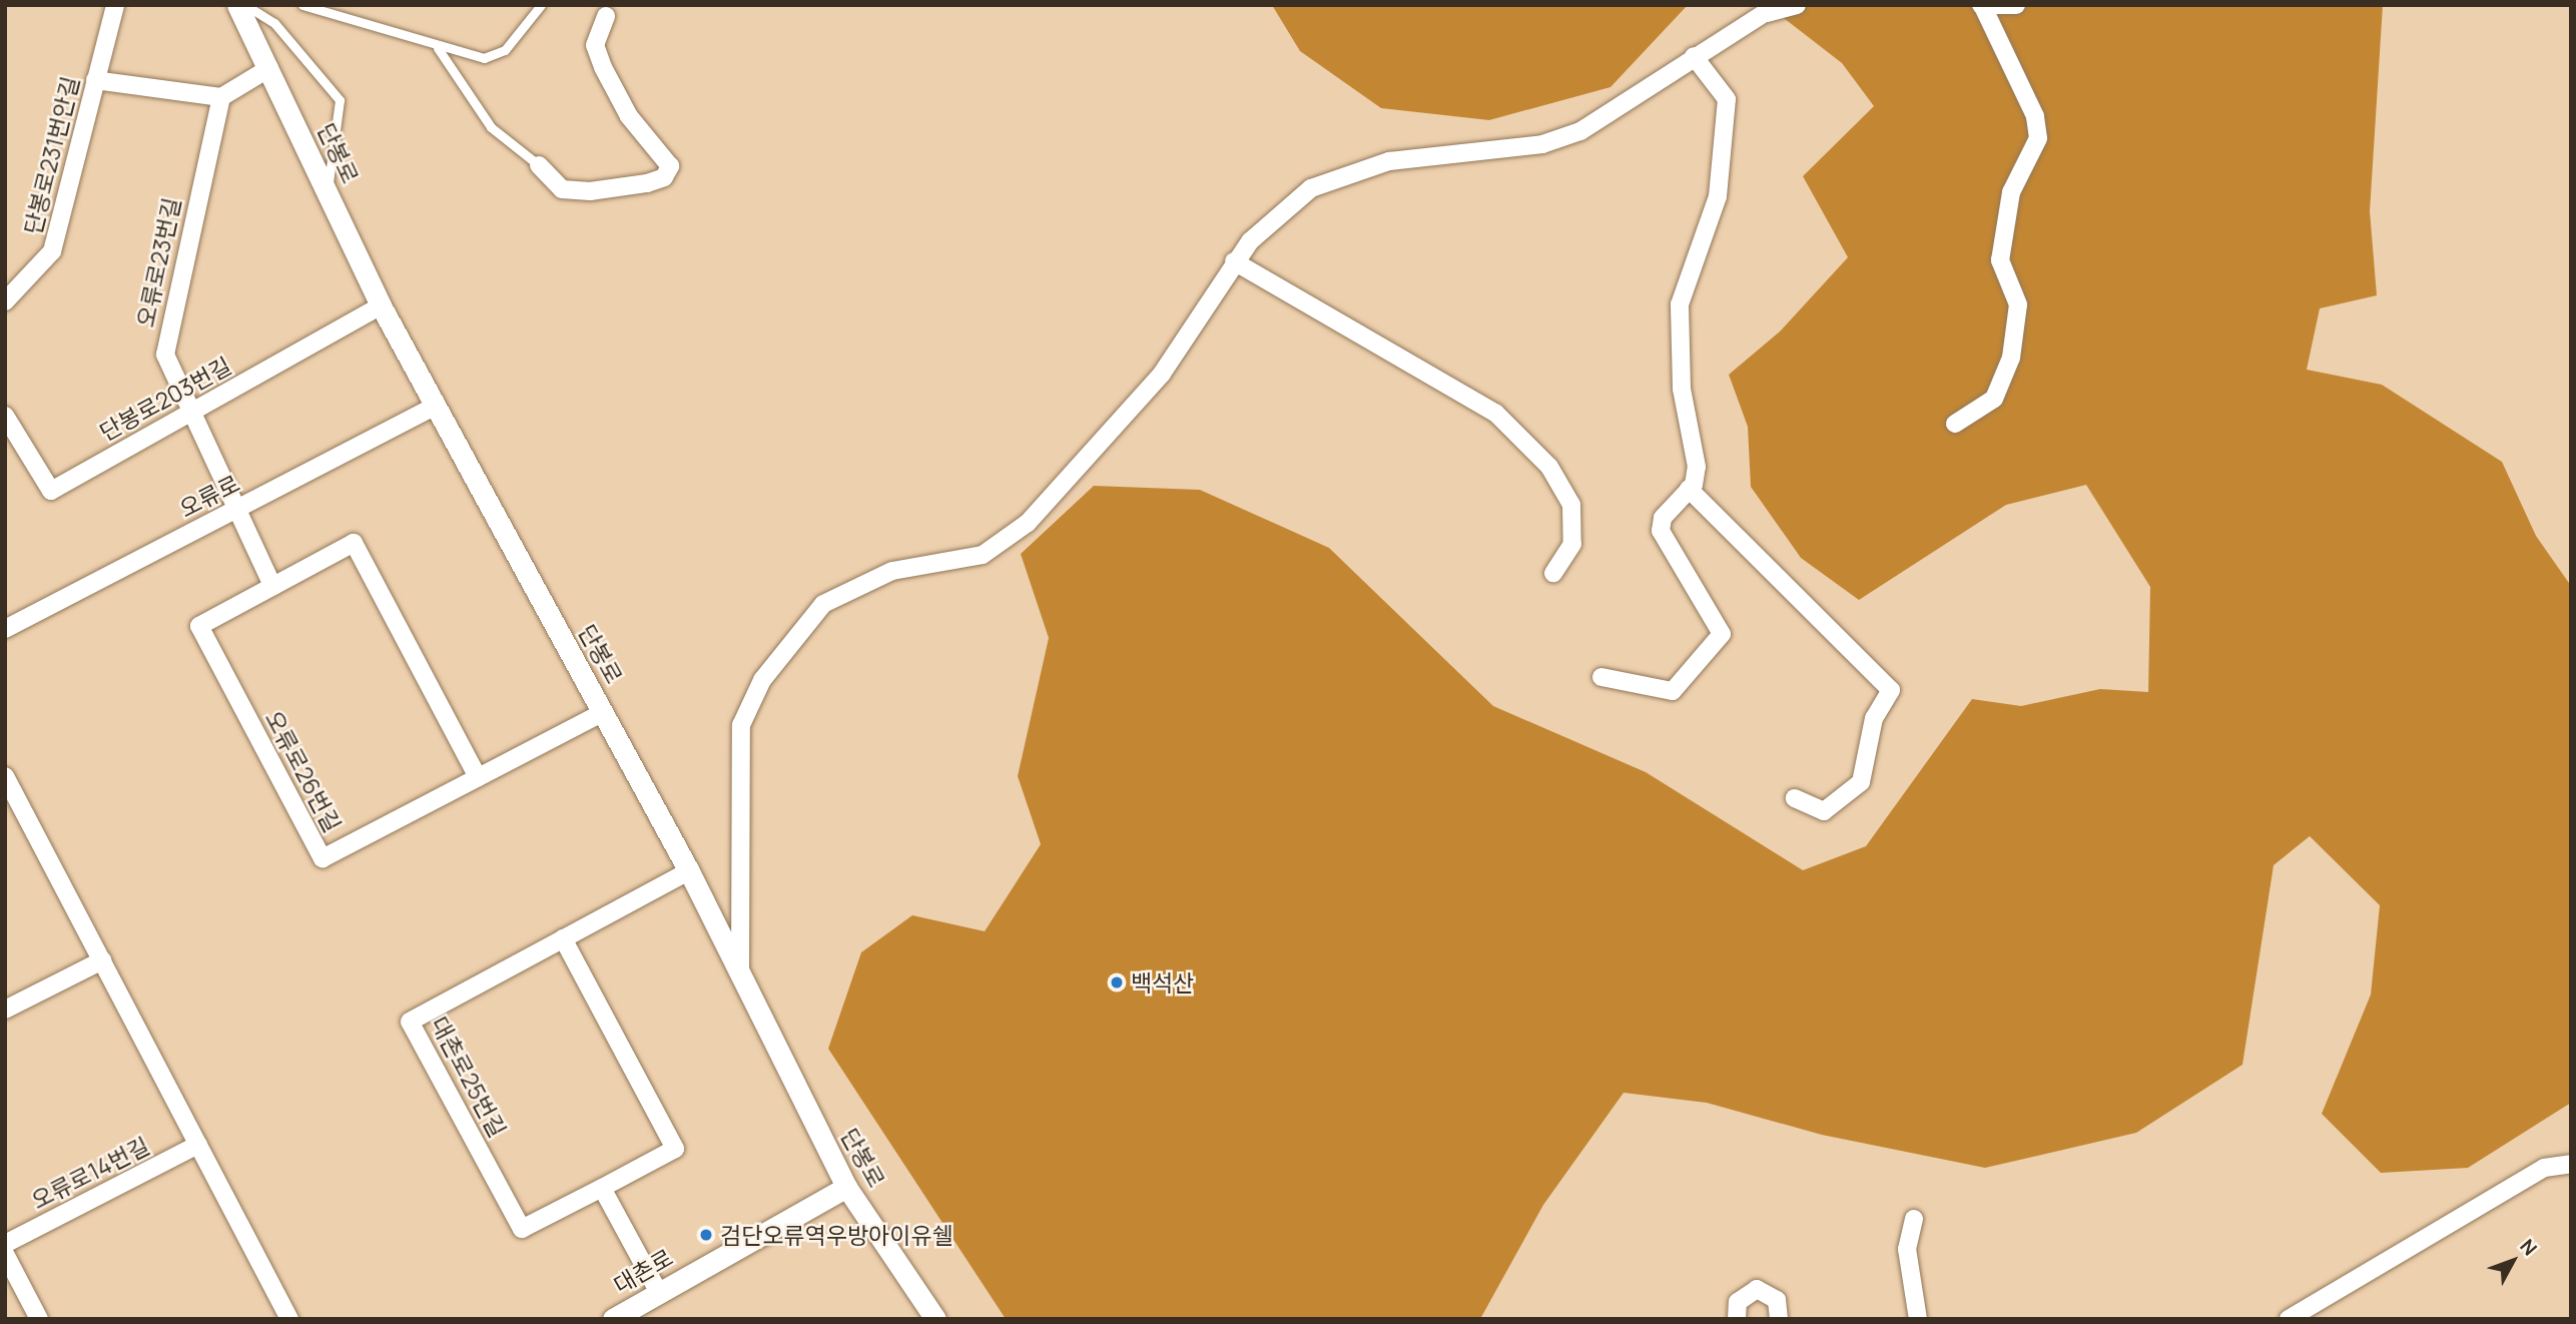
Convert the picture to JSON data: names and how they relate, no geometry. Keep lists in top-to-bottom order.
{
  "streets": {
    "street": [
      "단봉로",
      "단봉로231번안길",
      "오류로23번길",
      "단봉로203번길",
      "오류로",
      "오류로26번길",
      "대촌로25번길",
      "오류로14번길",
      "대촌로"
    ]
  },
  "crossings": [
    ["단봉로", "단봉로203번길"],
    ["단봉로", "오류로"],
    ["단봉로", "오류로26번길"],
    ["단봉로", "대촌로25번길"],
    ["단봉로", "대촌로"],
    ["오류로23번길", "단봉로203번길"],
    ["오류로23번길", "오류로"]
  ],
  "places": ["백석산", "검단오류역우방아이유쉘"],
  "north": "top right"
}
